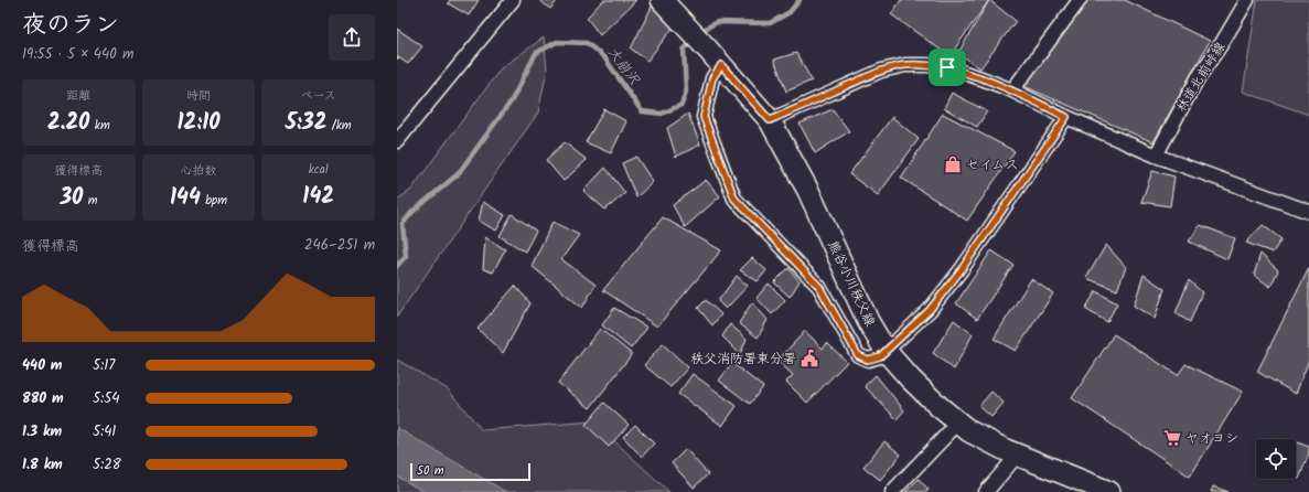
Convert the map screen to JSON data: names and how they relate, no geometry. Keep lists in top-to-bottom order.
{
  "streets": {
    "main road": ["熊谷小川秩父線"],
    "street": ["林道北前峠線"]
  },
  "water": ["大崩沢"],
  "places": {
    "shop": ["セイムス"],
    "public building": ["秩父消防署東分署"],
    "supermarket": ["ヤオヨシ"]
  },
  "scale_bar": "50 m",
  "page": {
    "heading": ["夜のラン", "19:55 · 5 × 440 m"],
    "stats": [
      ["距離", "2.20 km"],
      ["時間", "12:10"],
      ["ペース", "5:32 /km"],
      ["獲得標高", "30 m"],
      ["心拍数", "144 bpm"],
      ["kcal", "142"]
    ],
    "chart": ["獲得標高", "246–251 m"],
    "list": [
      {
        "name": "440 m",
        "note": "5:17"
      },
      {
        "name": "880 m",
        "note": "5:54"
      },
      {
        "name": "1.3 km",
        "note": "5:41"
      },
      {
        "name": "1.8 km",
        "note": "5:28"
      }
    ],
    "scale": "50 m"
  }
}
